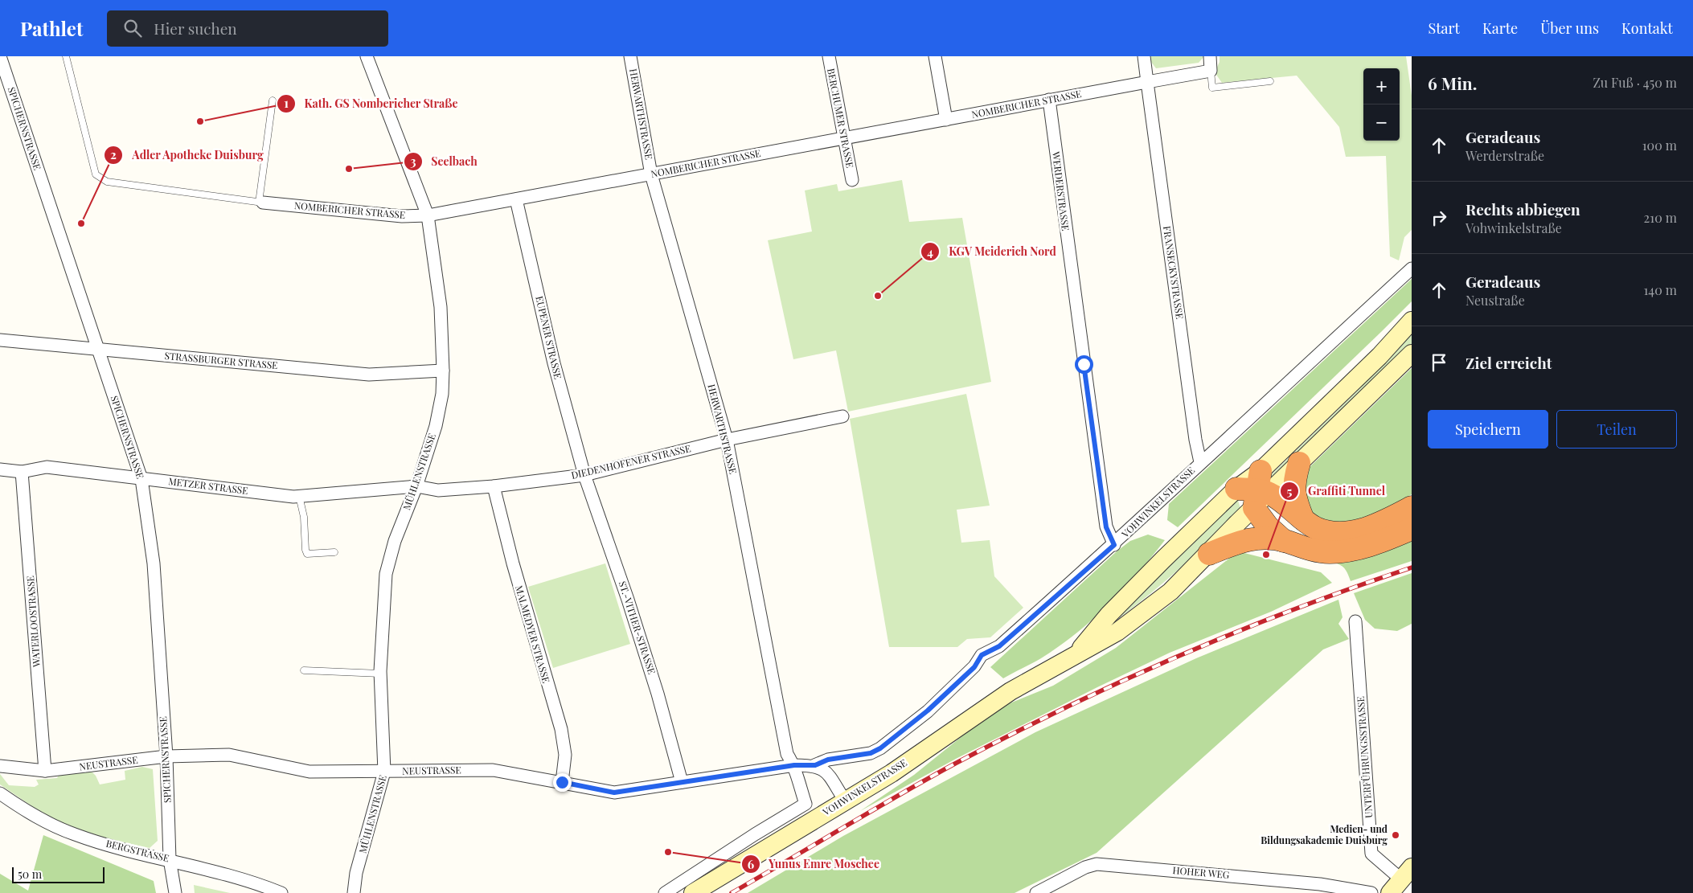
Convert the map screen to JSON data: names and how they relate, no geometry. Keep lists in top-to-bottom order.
{
  "streets": {
    "main road": ["VOHWINKELSTRASSE"],
    "street": [
      "NOMBERICHER STRASSE",
      "HERWARTHSTRASSE",
      "BERCHUMER STRASSE",
      "SPICHERNSTRASSE",
      "WERDERSTRASSE",
      "FRANSECKYSTRASSE",
      "EUPENER STRASSE",
      "STRASSBURGER STRASSE",
      "DIEDENHOFENER STRASSE",
      "MÜHLENSTRASSE",
      "METZER STRASSE",
      "WATERLOOSTRASSE",
      "ST.-VITHER-STRASSE",
      "MALMEDYER STRASSE",
      "UNTERFÜHRUNGSSTRASSE",
      "NEUSTRASSE",
      "BERGSTRASSE",
      "HOHER WEG"
    ]
  },
  "crossings": [
    ["NOMBERICHER STRASSE", "HERWARTHSTRASSE"],
    ["NOMBERICHER STRASSE", "BERCHUMER STRASSE"],
    ["NOMBERICHER STRASSE", "WERDERSTRASSE"],
    ["NOMBERICHER STRASSE", "FRANSECKYSTRASSE"],
    ["NOMBERICHER STRASSE", "EUPENER STRASSE"],
    ["NOMBERICHER STRASSE", "MÜHLENSTRASSE"],
    ["HERWARTHSTRASSE", "DIEDENHOFENER STRASSE"],
    ["HERWARTHSTRASSE", "NEUSTRASSE"],
    ["SPICHERNSTRASSE", "STRASSBURGER STRASSE"],
    ["SPICHERNSTRASSE", "METZER STRASSE"],
    ["SPICHERNSTRASSE", "NEUSTRASSE"],
    ["SPICHERNSTRASSE", "BERGSTRASSE"],
    ["WERDERSTRASSE", "VOHWINKELSTRASSE"],
    ["FRANSECKYSTRASSE", "VOHWINKELSTRASSE"],
    ["EUPENER STRASSE", "DIEDENHOFENER STRASSE"],
    ["EUPENER STRASSE", "ST.-VITHER-STRASSE"],
    ["STRASSBURGER STRASSE", "MÜHLENSTRASSE"],
    ["DIEDENHOFENER STRASSE", "MÜHLENSTRASSE"],
    ["DIEDENHOFENER STRASSE", "METZER STRASSE"],
    ["DIEDENHOFENER STRASSE", "ST.-VITHER-STRASSE"],
    ["DIEDENHOFENER STRASSE", "MALMEDYER STRASSE"],
    ["MÜHLENSTRASSE", "METZER STRASSE"],
    ["MÜHLENSTRASSE", "NEUSTRASSE"],
    ["METZER STRASSE", "WATERLOOSTRASSE"],
    ["VOHWINKELSTRASSE", "NEUSTRASSE"],
    ["WATERLOOSTRASSE", "NEUSTRASSE"],
    ["ST.-VITHER-STRASSE", "NEUSTRASSE"],
    ["MALMEDYER STRASSE", "NEUSTRASSE"]
  ],
  "places": [
    "Kath. GS Nombericher Straße",
    "Seelbach",
    "Adler Apotheke Duisburg",
    "KGV Meiderich Nord",
    "Graffiti Tunnel",
    "Medien- und Bildungsakademie Duisburg",
    "Yunus Emre Moschee"
  ],
  "scale_bar": "50 m",
  "page": {
    "header": "Pathlet",
    "search": "Hier suchen",
    "nav": [
      "Start",
      "Karte",
      "Über uns",
      "Kontakt"
    ],
    "heading": ["6 Min.", "Zu Fuß · 450 m"],
    "map_buttons": ["+", "−"],
    "list": [
      ["Geradeaus", "Werderstraße", "100 m"],
      ["Rechts abbiegen", "Vohwinkelstraße", "210 m"],
      ["Geradeaus", "Neustraße", "140 m"],
      "Ziel erreicht"
    ],
    "buttons": ["Speichern", "Teilen"],
    "scale": "50 m"
  }
}
